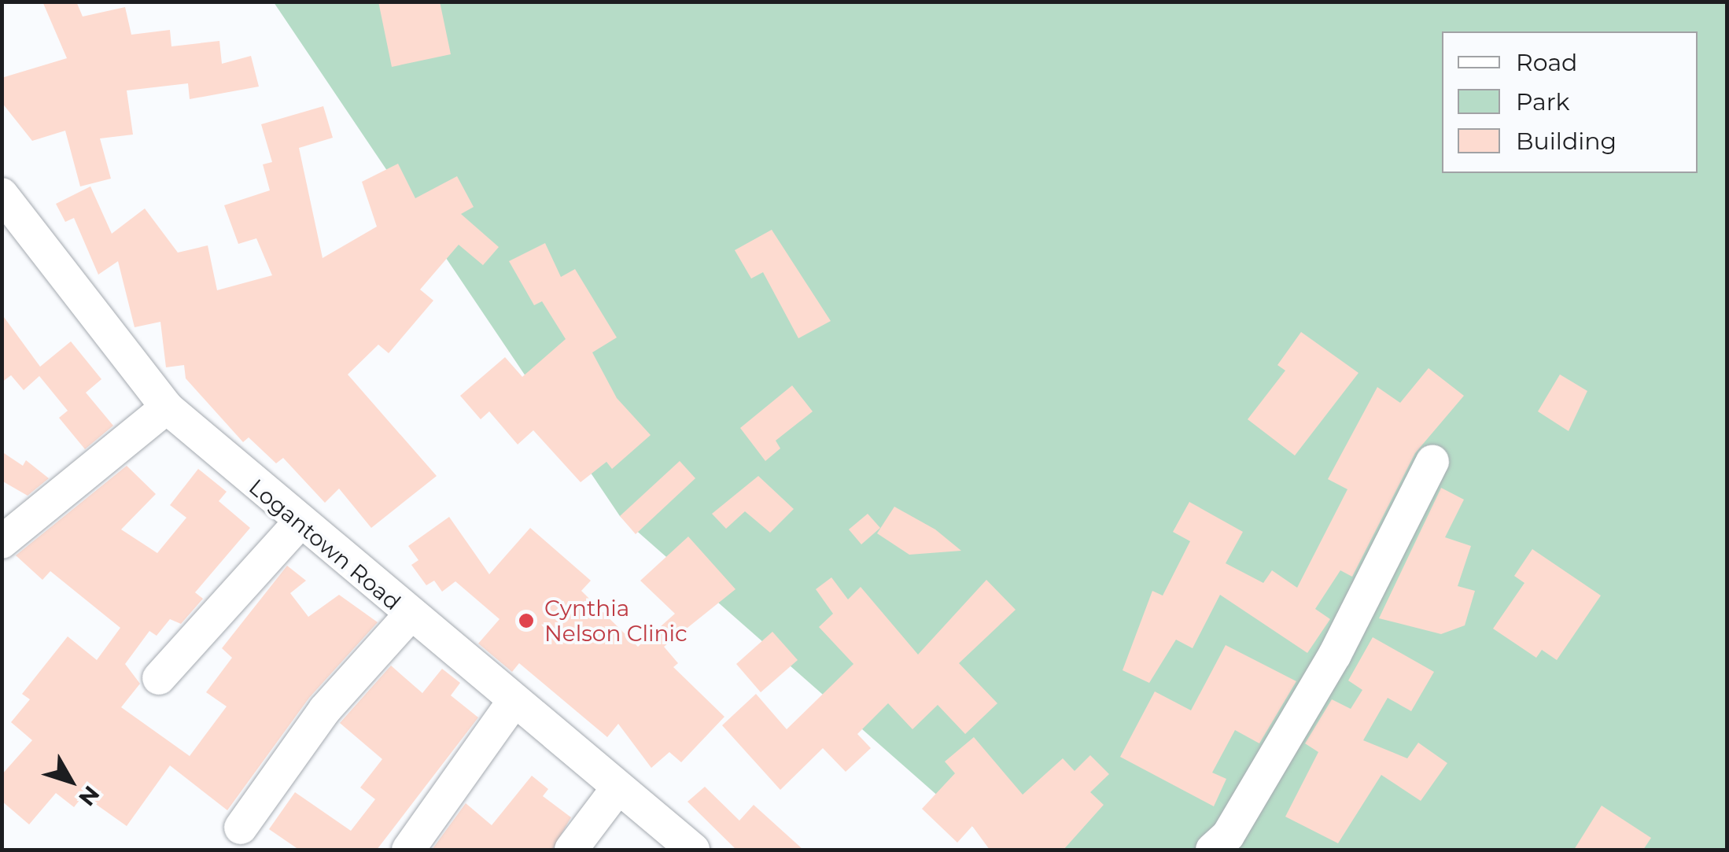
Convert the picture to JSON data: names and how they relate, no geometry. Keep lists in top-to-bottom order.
{
  "streets": {
    "street": ["Logantown Road"]
  },
  "places": ["Cynthia Nelson Clinic"],
  "legend": ["Road", "Park", "Building"],
  "north": "bottom right"
}
